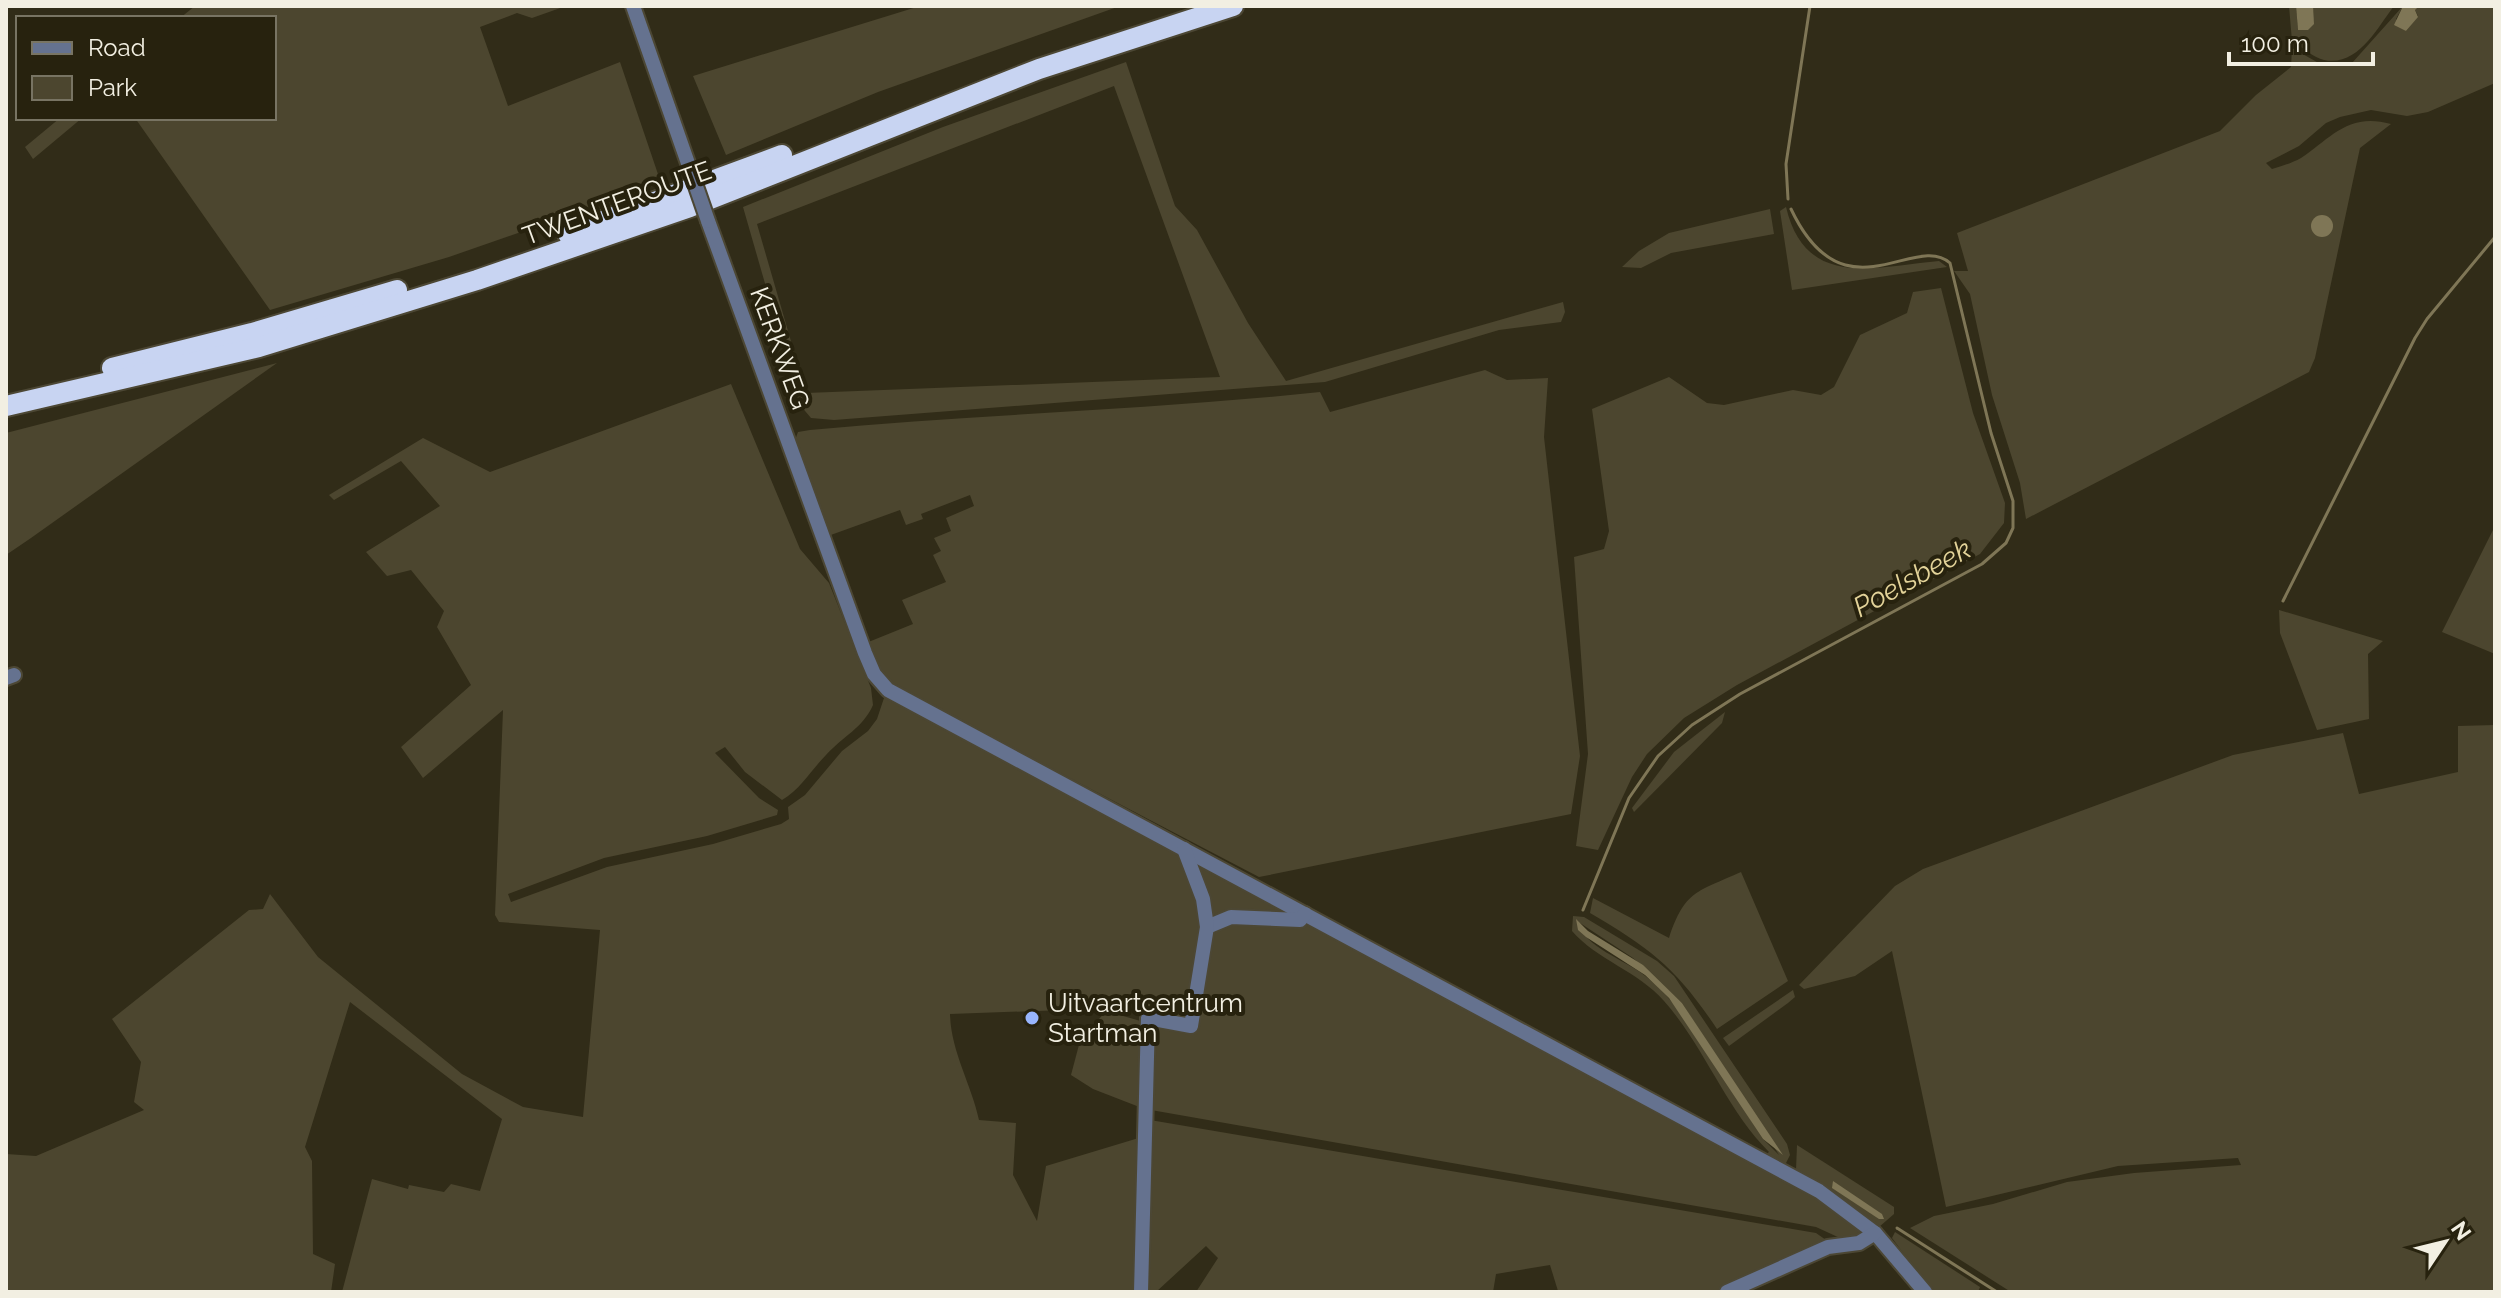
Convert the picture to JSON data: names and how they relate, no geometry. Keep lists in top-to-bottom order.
{
  "streets": {
    "highway": ["TWENTEROUTE"],
    "street": ["KERKWEG"]
  },
  "water": ["Poelsbeek"],
  "places": ["Uitvaartcentrum Startman"],
  "legend": ["Road", "Park"],
  "scale_bar": "100 m",
  "north": "top right"
}
